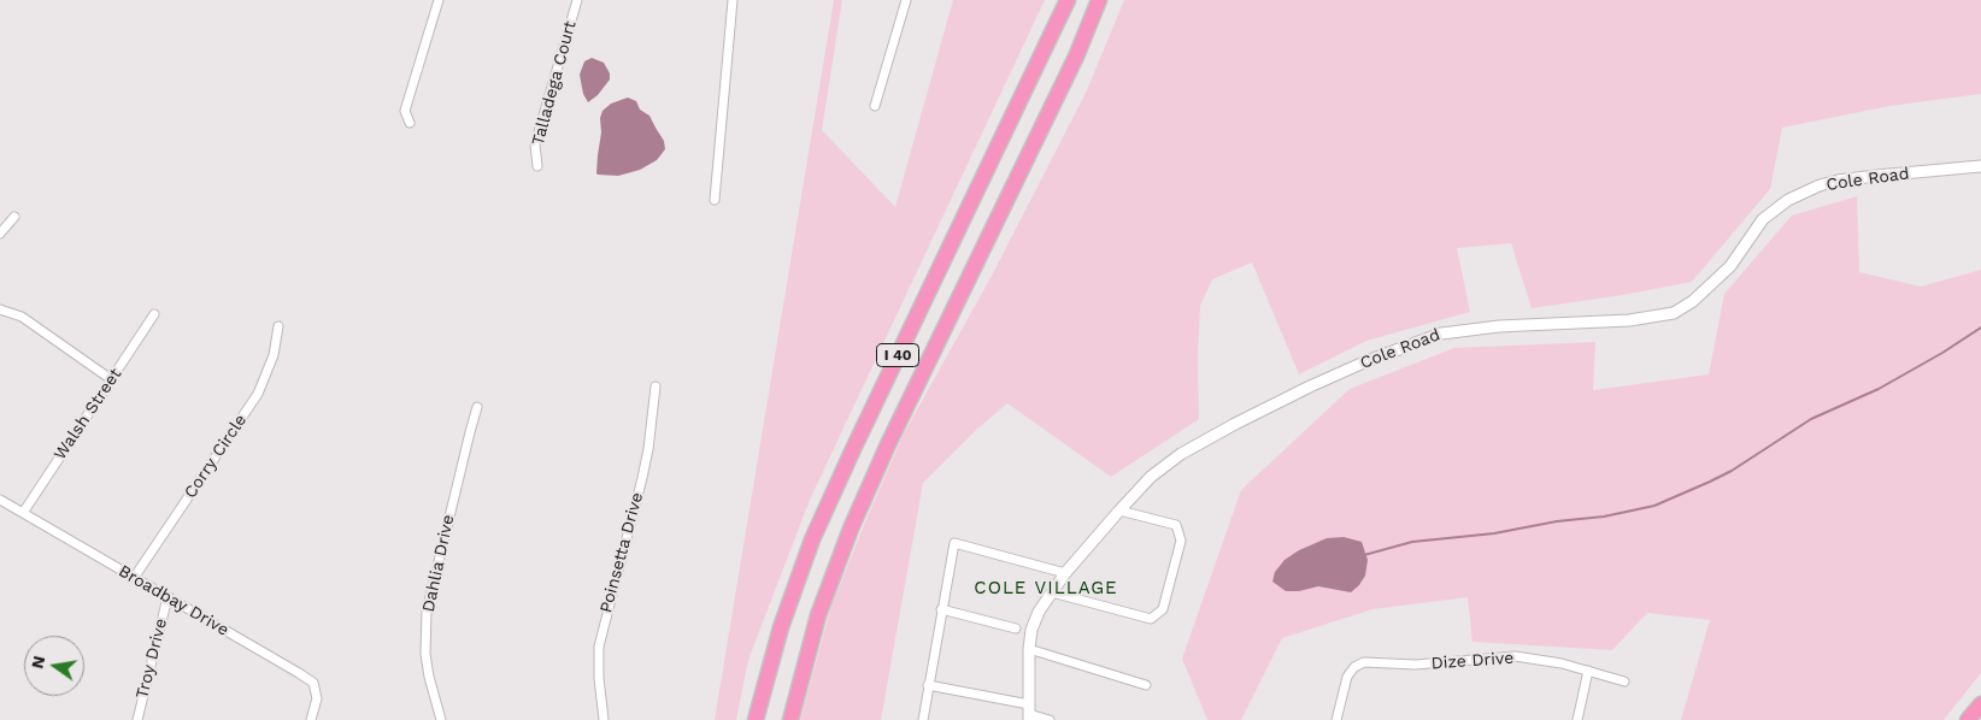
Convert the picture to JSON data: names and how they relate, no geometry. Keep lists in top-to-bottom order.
{
  "streets": {
    "highway": ["I 40"],
    "street": [
      "Talladega Court",
      "Cole Road",
      "Walsh Street",
      "Corry Circle",
      "Poinsetta Drive",
      "Dahlia Drive",
      "Broadbay Drive",
      "Troy Drive",
      "Dize Drive"
    ]
  },
  "crossings": [
    ["Walsh Street", "Broadbay Drive"],
    ["Corry Circle", "Broadbay Drive"],
    ["Broadbay Drive", "Troy Drive"]
  ],
  "districts": ["COLE VILLAGE"],
  "north": "left"
}
